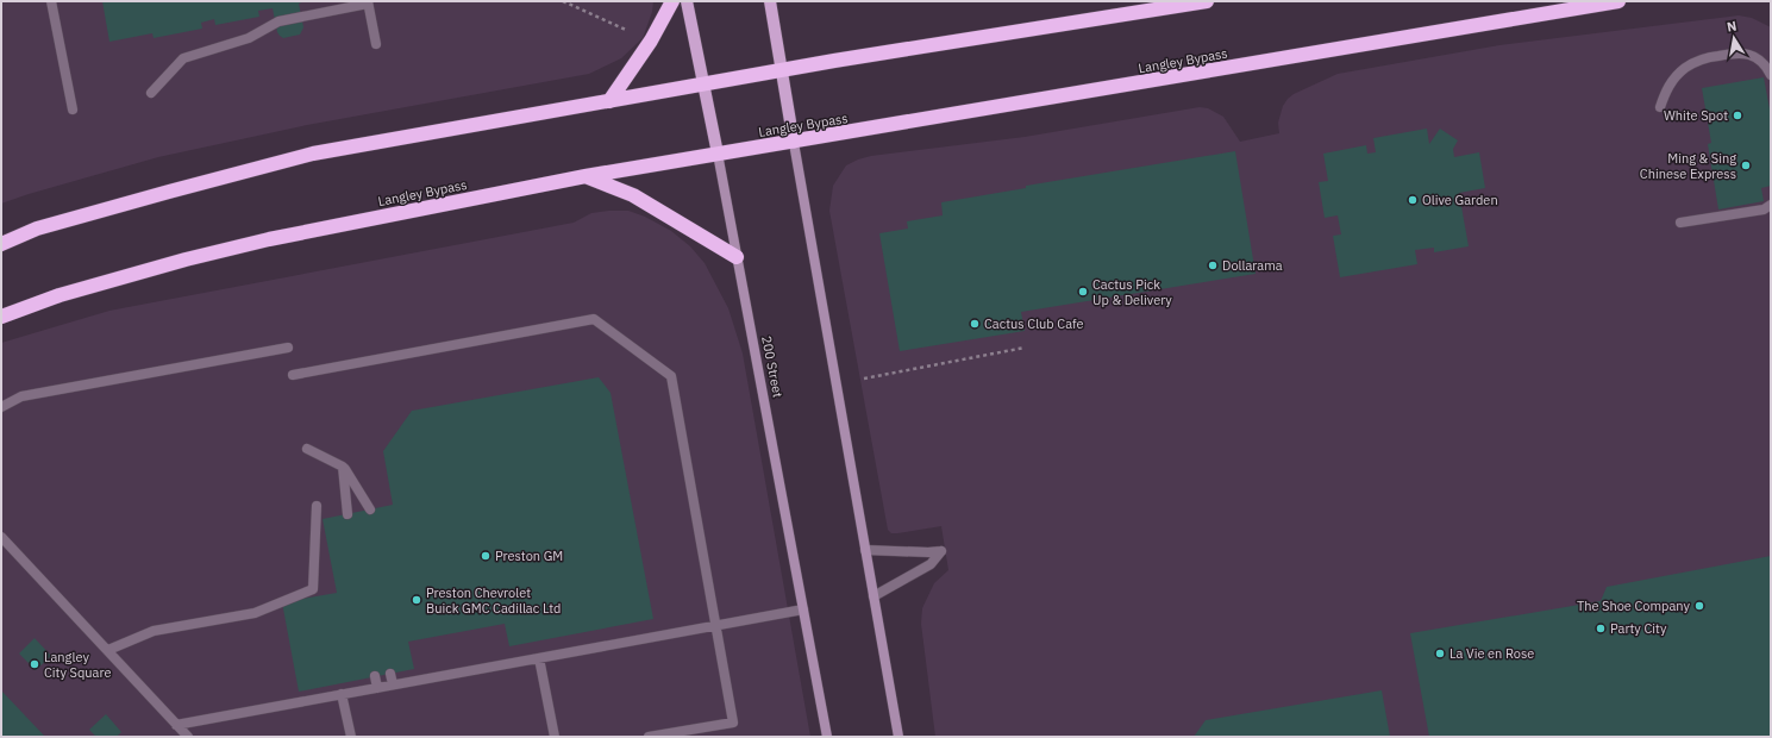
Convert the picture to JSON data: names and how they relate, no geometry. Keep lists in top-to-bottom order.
{
  "streets": {
    "highway": ["Langley Bypass"],
    "main road": ["200 Street"]
  },
  "crossings": [
    ["Langley Bypass", "200 Street"]
  ],
  "places": [
    "White Spot",
    "Ming & Sing Chinese Express",
    "Olive Garden",
    "Dollarama",
    "Cactus Pick Up & Delivery",
    "Cactus Club Cafe",
    "Preston GM",
    "Preston Chevrolet Buick GMC Cadillac Ltd",
    "The Shoe Company",
    "Party City",
    "La Vie en Rose",
    "Langley City Square"
  ],
  "north": "top"
}
